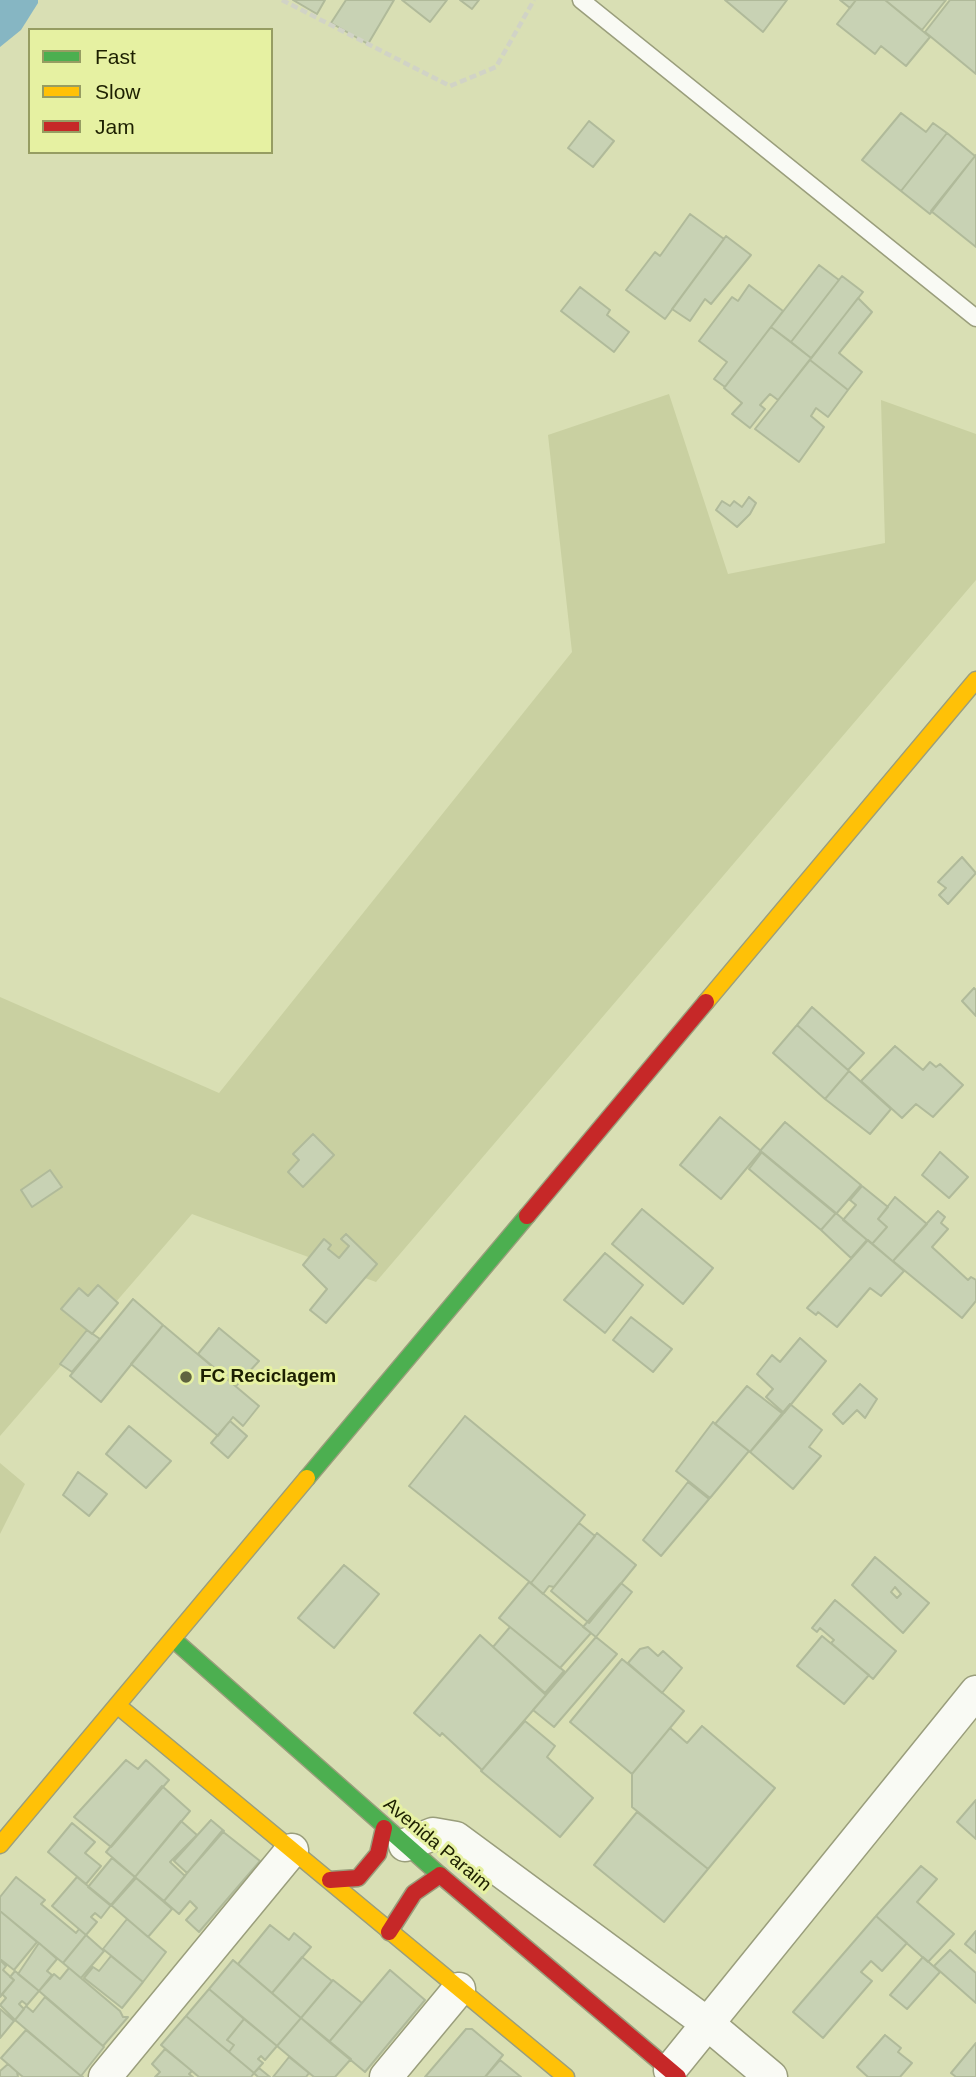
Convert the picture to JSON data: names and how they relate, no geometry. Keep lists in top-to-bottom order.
{
  "streets": {
    "main road": ["Avenida Paraim"]
  },
  "places": ["FC Reciclagem"],
  "legend": ["Fast", "Slow", "Jam"]
}
